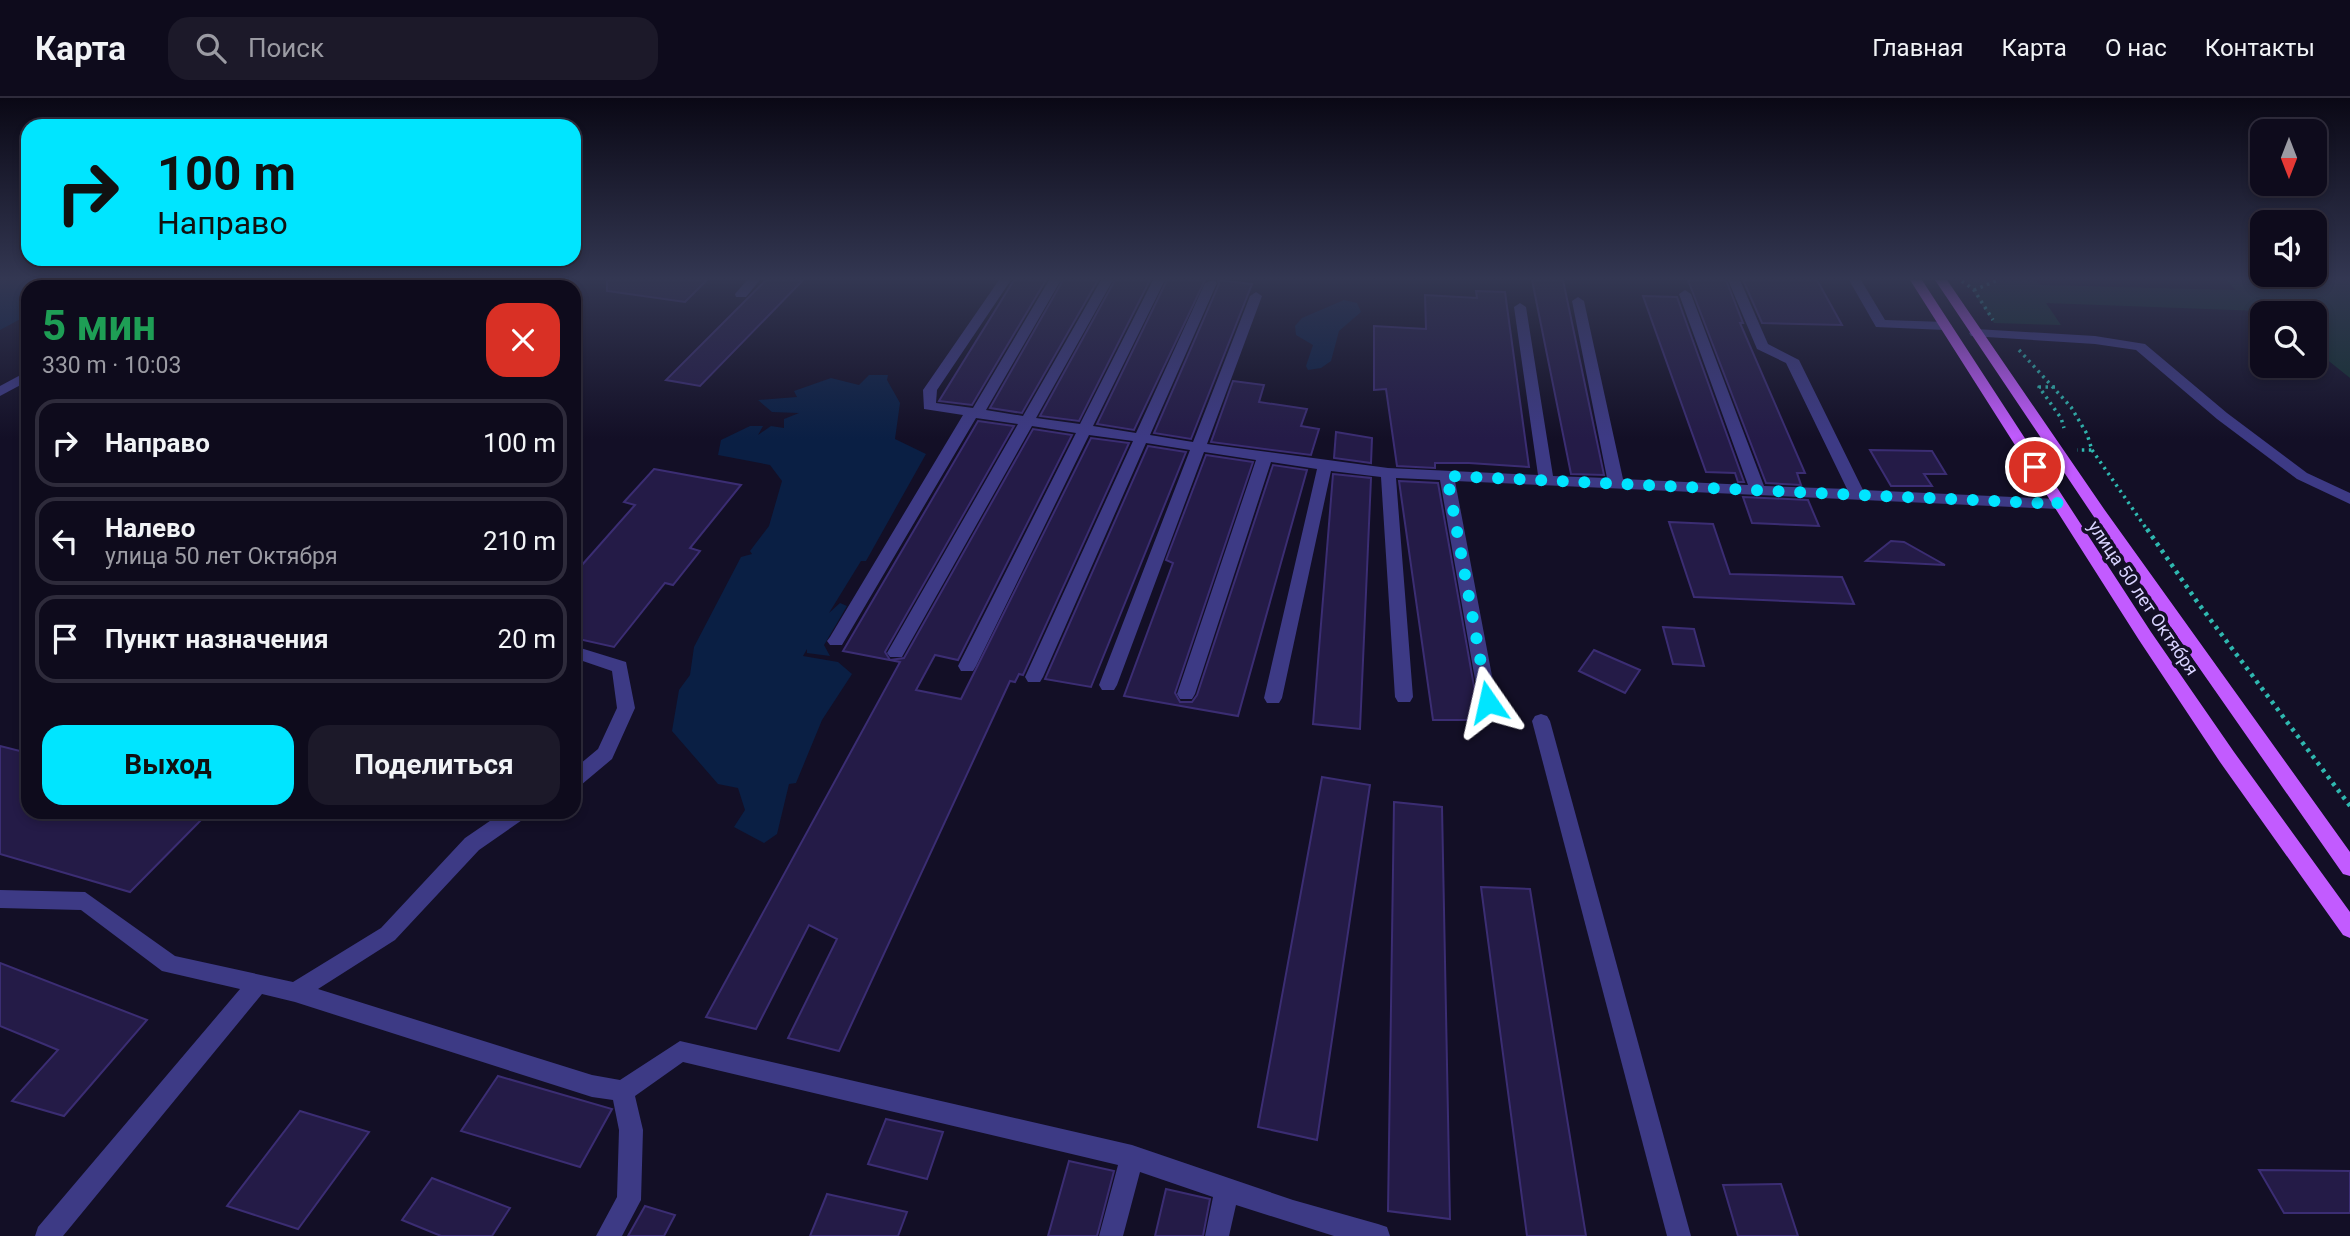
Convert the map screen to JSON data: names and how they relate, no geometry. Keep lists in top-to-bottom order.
{
  "streets": {
    "main road": ["улица 50 лет Октября"]
  },
  "north": "bottom",
  "page": {
    "header": "Карта",
    "search": "Поиск",
    "nav": [
      "Главная",
      "Карта",
      "О нас",
      "Контакты"
    ],
    "turn": ["100 m", "Направо"],
    "heading": ["5 мин", "330 m · 10:03"],
    "list": [
      {
        "name": "Направо",
        "value": "100 m"
      },
      {
        "name": "Налево",
        "note": "улица 50 лет Октября",
        "value": "210 m"
      },
      {
        "name": "Пункт назначения",
        "value": "20 m"
      }
    ],
    "buttons": ["Выход", "Поделиться"]
  }
}
